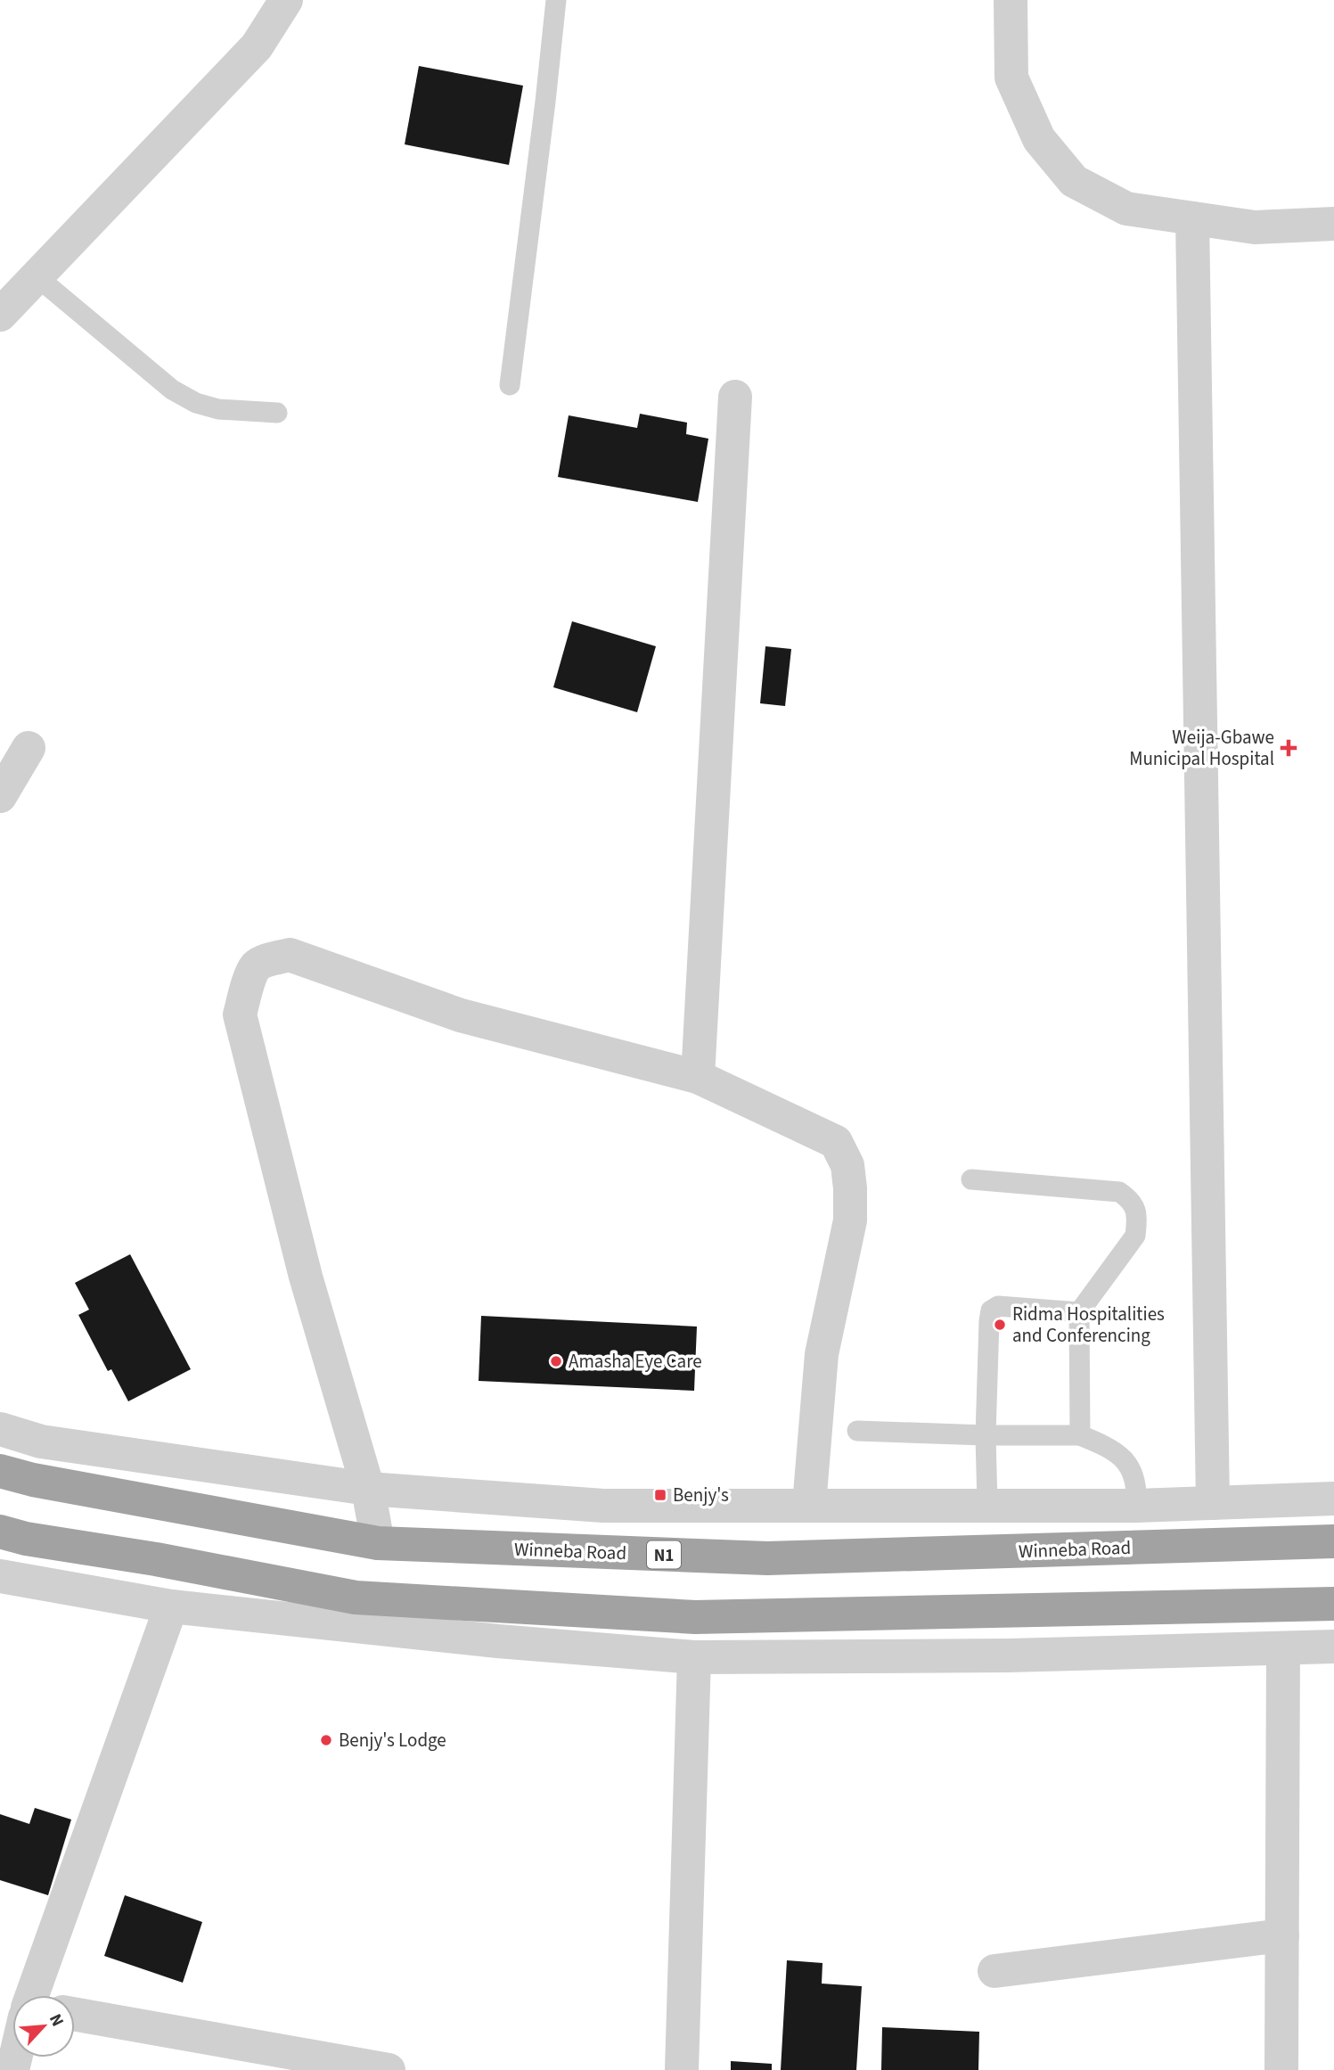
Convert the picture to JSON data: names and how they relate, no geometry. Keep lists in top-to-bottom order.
{
  "streets": {
    "highway": ["Winneba Road", "N1"]
  },
  "places": {
    "health": ["Weija-Gbawe Municipal Hospital"],
    "other": ["Ridma Hospitalities and Conferencing", "Amasha Eye Care", "Benjy's Lodge"],
    "transit": ["Benjy's"]
  },
  "north": "top right"
}
